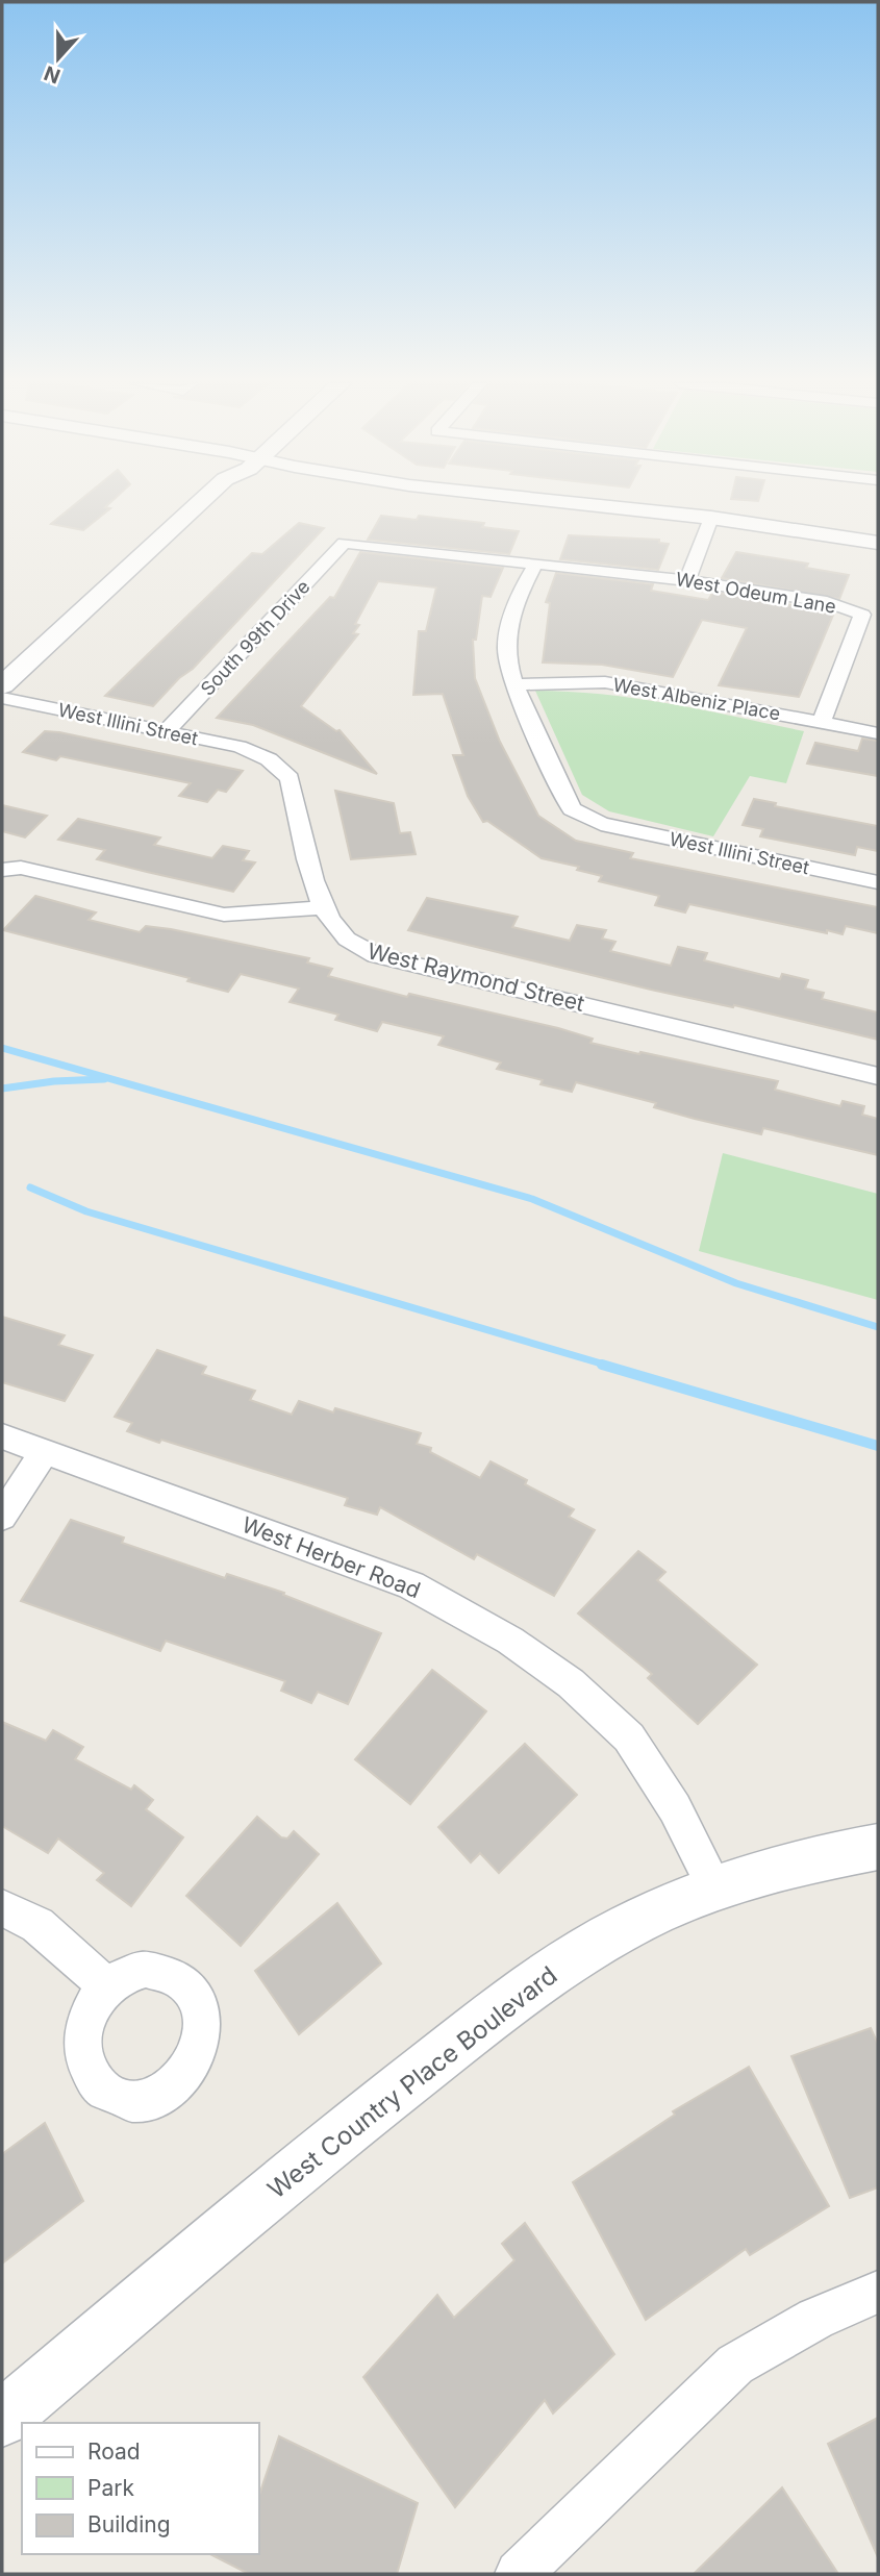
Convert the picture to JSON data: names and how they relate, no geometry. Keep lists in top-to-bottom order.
{
  "streets": {
    "street": [
      "West Odeum Lane",
      "South 99th Drive",
      "West Albeniz Place",
      "West Illini Street",
      "West Raymond Street",
      "West Herber Road",
      "West Country Place Boulevard"
    ]
  },
  "crossings": [
    ["West Odeum Lane", "South 99th Drive"],
    ["West Odeum Lane", "West Albeniz Place"],
    ["West Odeum Lane", "West Illini Street"],
    ["South 99th Drive", "West Illini Street"],
    ["West Albeniz Place", "West Illini Street"],
    ["West Illini Street", "West Raymond Street"],
    ["West Herber Road", "West Country Place Boulevard"]
  ],
  "legend": ["Road", "Park", "Building"],
  "north": "bottom"
}
